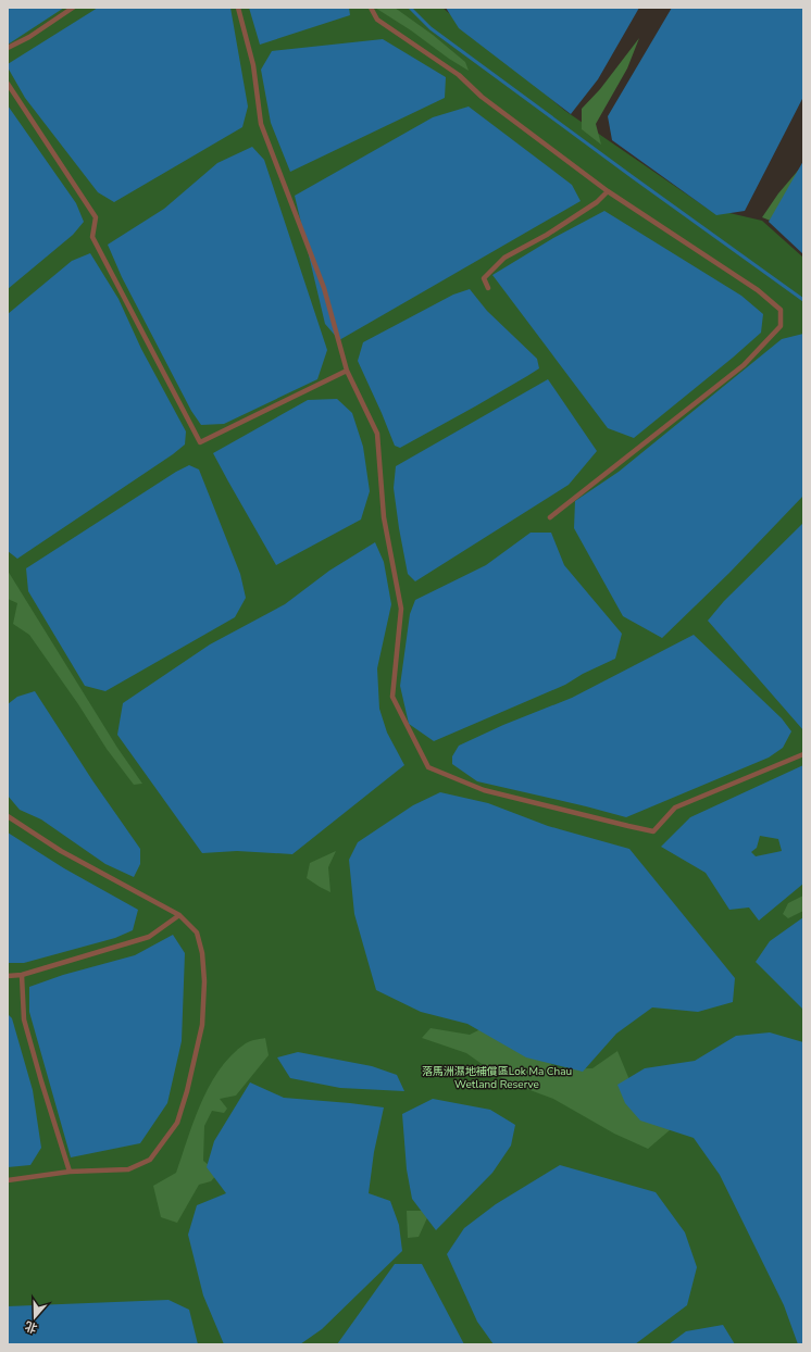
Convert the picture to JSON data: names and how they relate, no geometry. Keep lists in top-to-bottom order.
{
  "parks": ["落馬洲濕地補償區Lok Ma Chau Wetland Reserve"],
  "north": "bottom"
}
